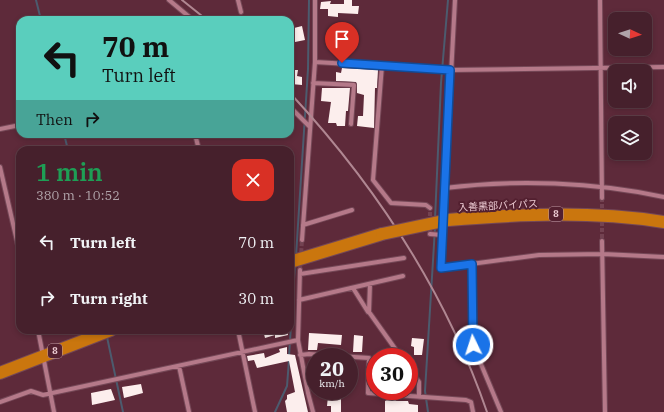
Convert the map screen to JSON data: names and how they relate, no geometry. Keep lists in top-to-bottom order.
{
  "streets": {
    "highway": ["入善黒部バイパス", "8"]
  },
  "north": "right",
  "page": {
    "turn": ["70 m", "Turn left"],
    "then": "Then",
    "heading": ["1 min", "380 m · 10:52"],
    "list": [
      {
        "name": "Turn left",
        "value": "70 m"
      },
      {
        "name": "Turn right",
        "value": "30 m"
      }
    ],
    "speed": "20 km/h",
    "limit": "30"
  }
}
